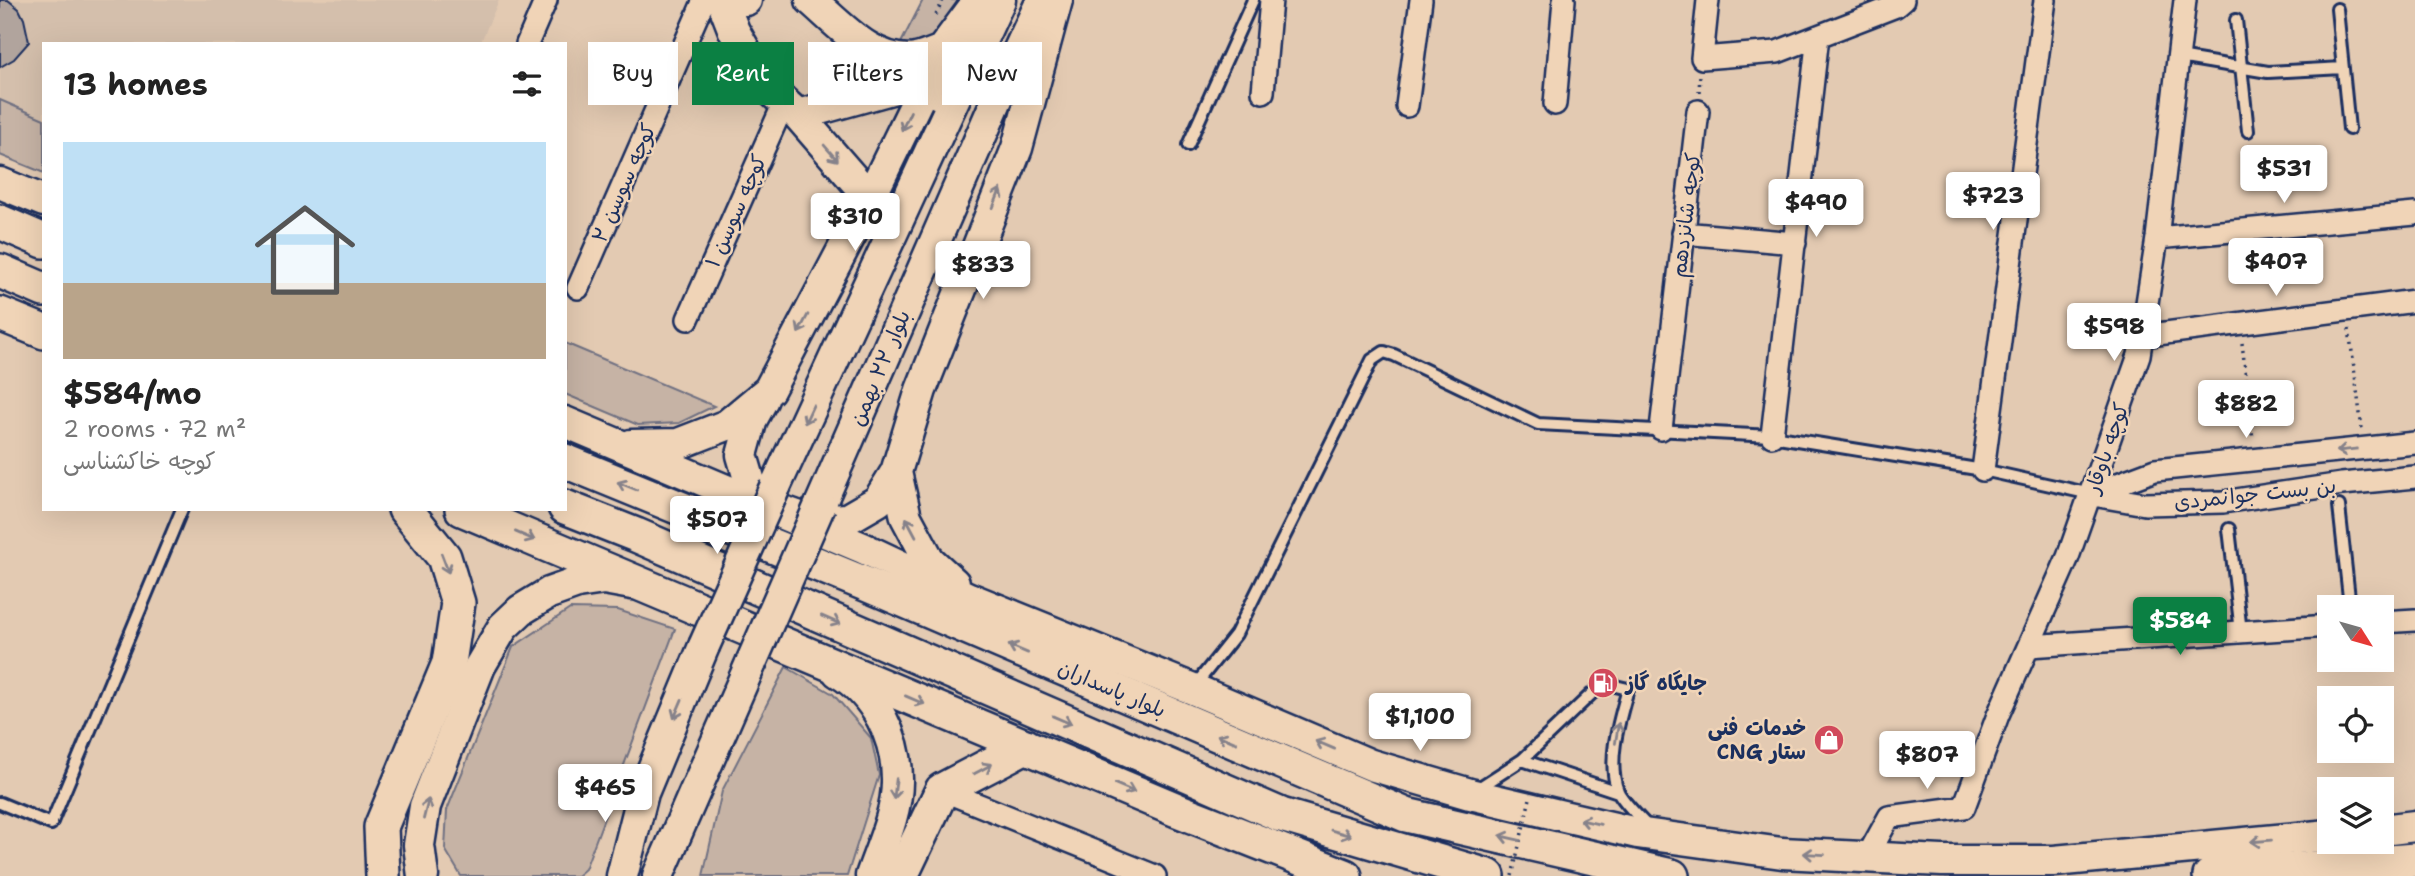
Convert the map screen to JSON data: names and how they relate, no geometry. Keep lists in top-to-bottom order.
{
  "streets": {
    "main road": ["بلوار ۲۲ بهمن", "بلوار پاسداران"],
    "street": [
      "کوچه سوسن ۲",
      "کوچه سوسن ۱",
      "کوچه شانزدهم",
      "کوچه باوقار",
      "بن بست جوانمردی"
    ]
  },
  "crossings": [
    ["کوچه باوقار", "بن بست جوانمردی"]
  ],
  "places": {
    "fuel station": ["جایگاه گاز"],
    "shop": ["خدمات فنی‌ CNG ستار"]
  },
  "north": "bottom right",
  "page": {
    "chip": [
      "Buy",
      "Rent",
      "Filters",
      "New"
    ],
    "heading": "13 homes",
    "list": [
      {
        "name": "$584/mo",
        "note": "2 rooms · 72 m² · کوچه خاکشناسی"
      }
    ],
    "price": [
      "$531",
      "$723",
      "$490",
      "$310",
      "$407",
      "$833",
      "$598",
      "$882",
      "$507",
      "$584",
      "$1,100",
      "$807",
      "$465"
    ]
  }
}
